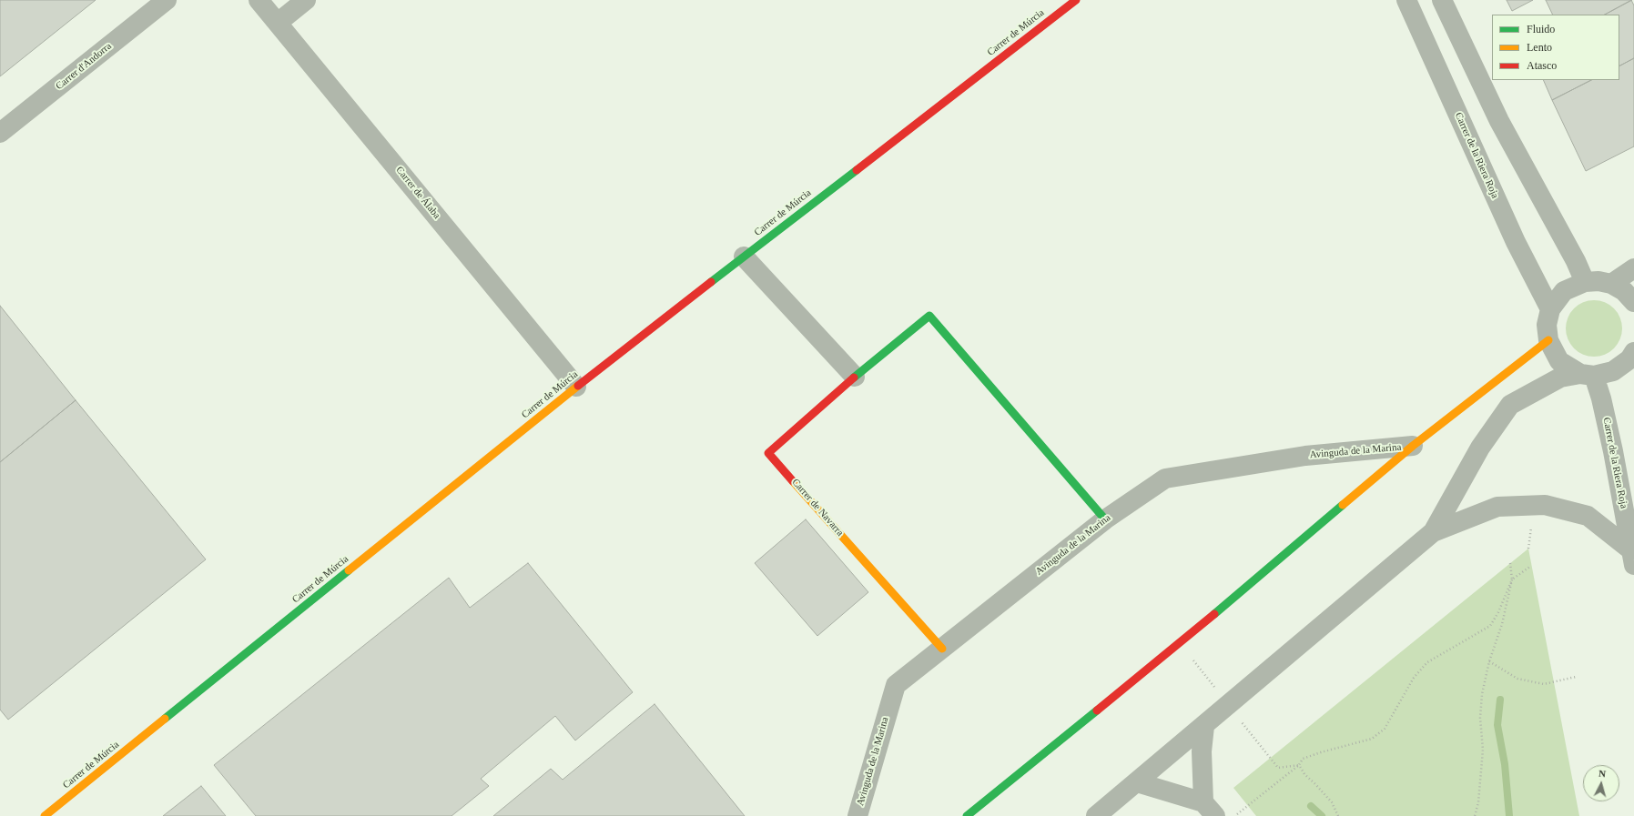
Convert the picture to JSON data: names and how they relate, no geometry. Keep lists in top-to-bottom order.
{
  "streets": {
    "street": [
      "Carrer de Múrcia",
      "Carrer d'Andorra",
      "Carrer de la Riera Roja",
      "Carrer de Álaba",
      "Avinguda de la Marina",
      "Carrer de Navarra"
    ]
  },
  "crossings": [
    ["Carrer de Múrcia", "Carrer de Álaba"],
    ["Avinguda de la Marina", "Carrer de Navarra"]
  ],
  "legend": ["Fluido", "Lento", "Atasco"],
  "north": "top"
}
